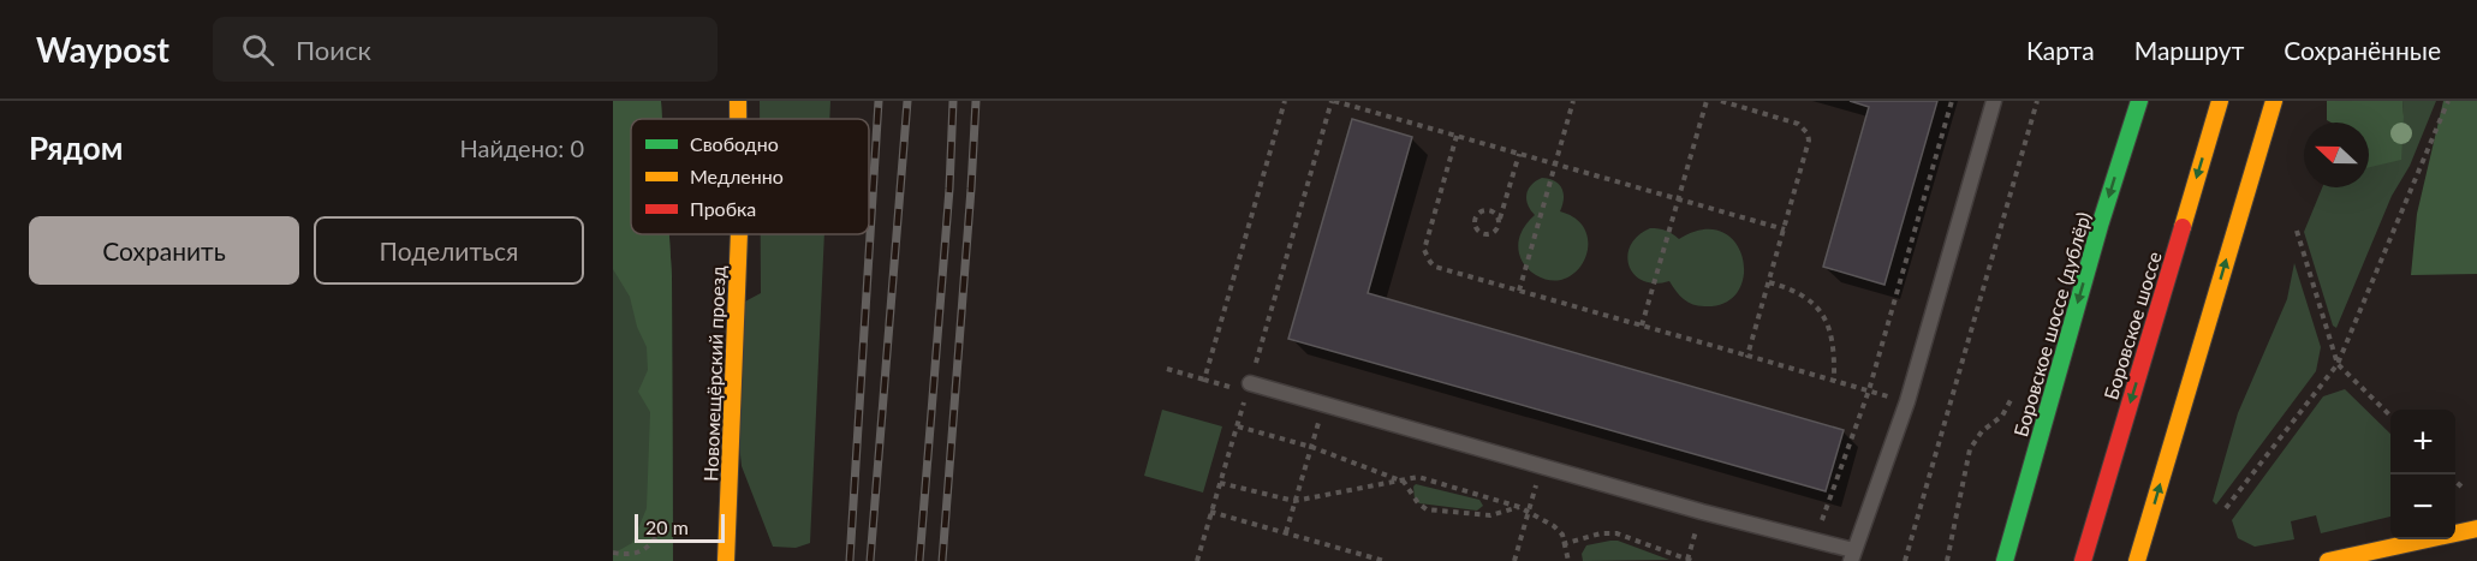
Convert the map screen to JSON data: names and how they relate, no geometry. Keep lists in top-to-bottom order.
{
  "streets": {
    "street": ["Боровское шоссе (дублёр)", "Боровское шоссе", "Новомещёрский проезд"]
  },
  "legend": ["Свободно", "Медленно", "Пробка"],
  "scale_bar": "20 m",
  "north": "left",
  "page": {
    "header": "Waypost",
    "search": "Поиск",
    "nav": ["Карта", "Маршрут", "Сохранённые"],
    "heading": ["Рядом", "Найдено: 0"],
    "buttons": ["Сохранить", "Поделиться"],
    "map_buttons": ["+", "−"],
    "scale": "20 m"
  }
}
